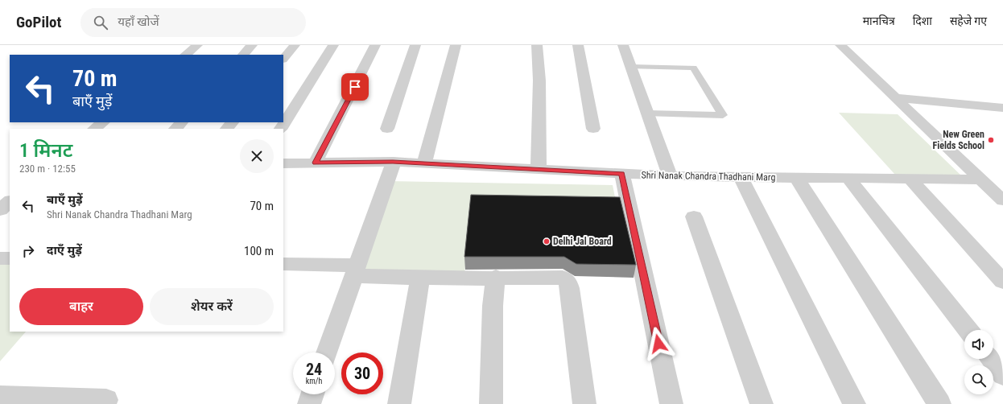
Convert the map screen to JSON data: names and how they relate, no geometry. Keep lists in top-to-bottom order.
{
  "streets": {
    "street": ["Shri Nanak Chandra Thadhani Marg"]
  },
  "places": ["New Green Fields School", "Delhi Jal Board"],
  "page": {
    "header": "GoPilot",
    "search": "यहाँ खोजें",
    "nav": ["मानचित्र", "दिशा", "सहेजे गए"],
    "turn": ["70 m", "बाएँ मुड़ें"],
    "heading": ["1 मिनट", "230 m · 12:55"],
    "list": [
      {
        "name": "बाएँ मुड़ें",
        "note": "Shri Nanak Chandra Thadhani Marg",
        "value": "70 m"
      },
      {
        "name": "दाएँ मुड़ें",
        "value": "100 m"
      }
    ],
    "buttons": ["बाहर", "शेयर करें"],
    "speed": "24 km/h",
    "limit": "30"
  }
}
